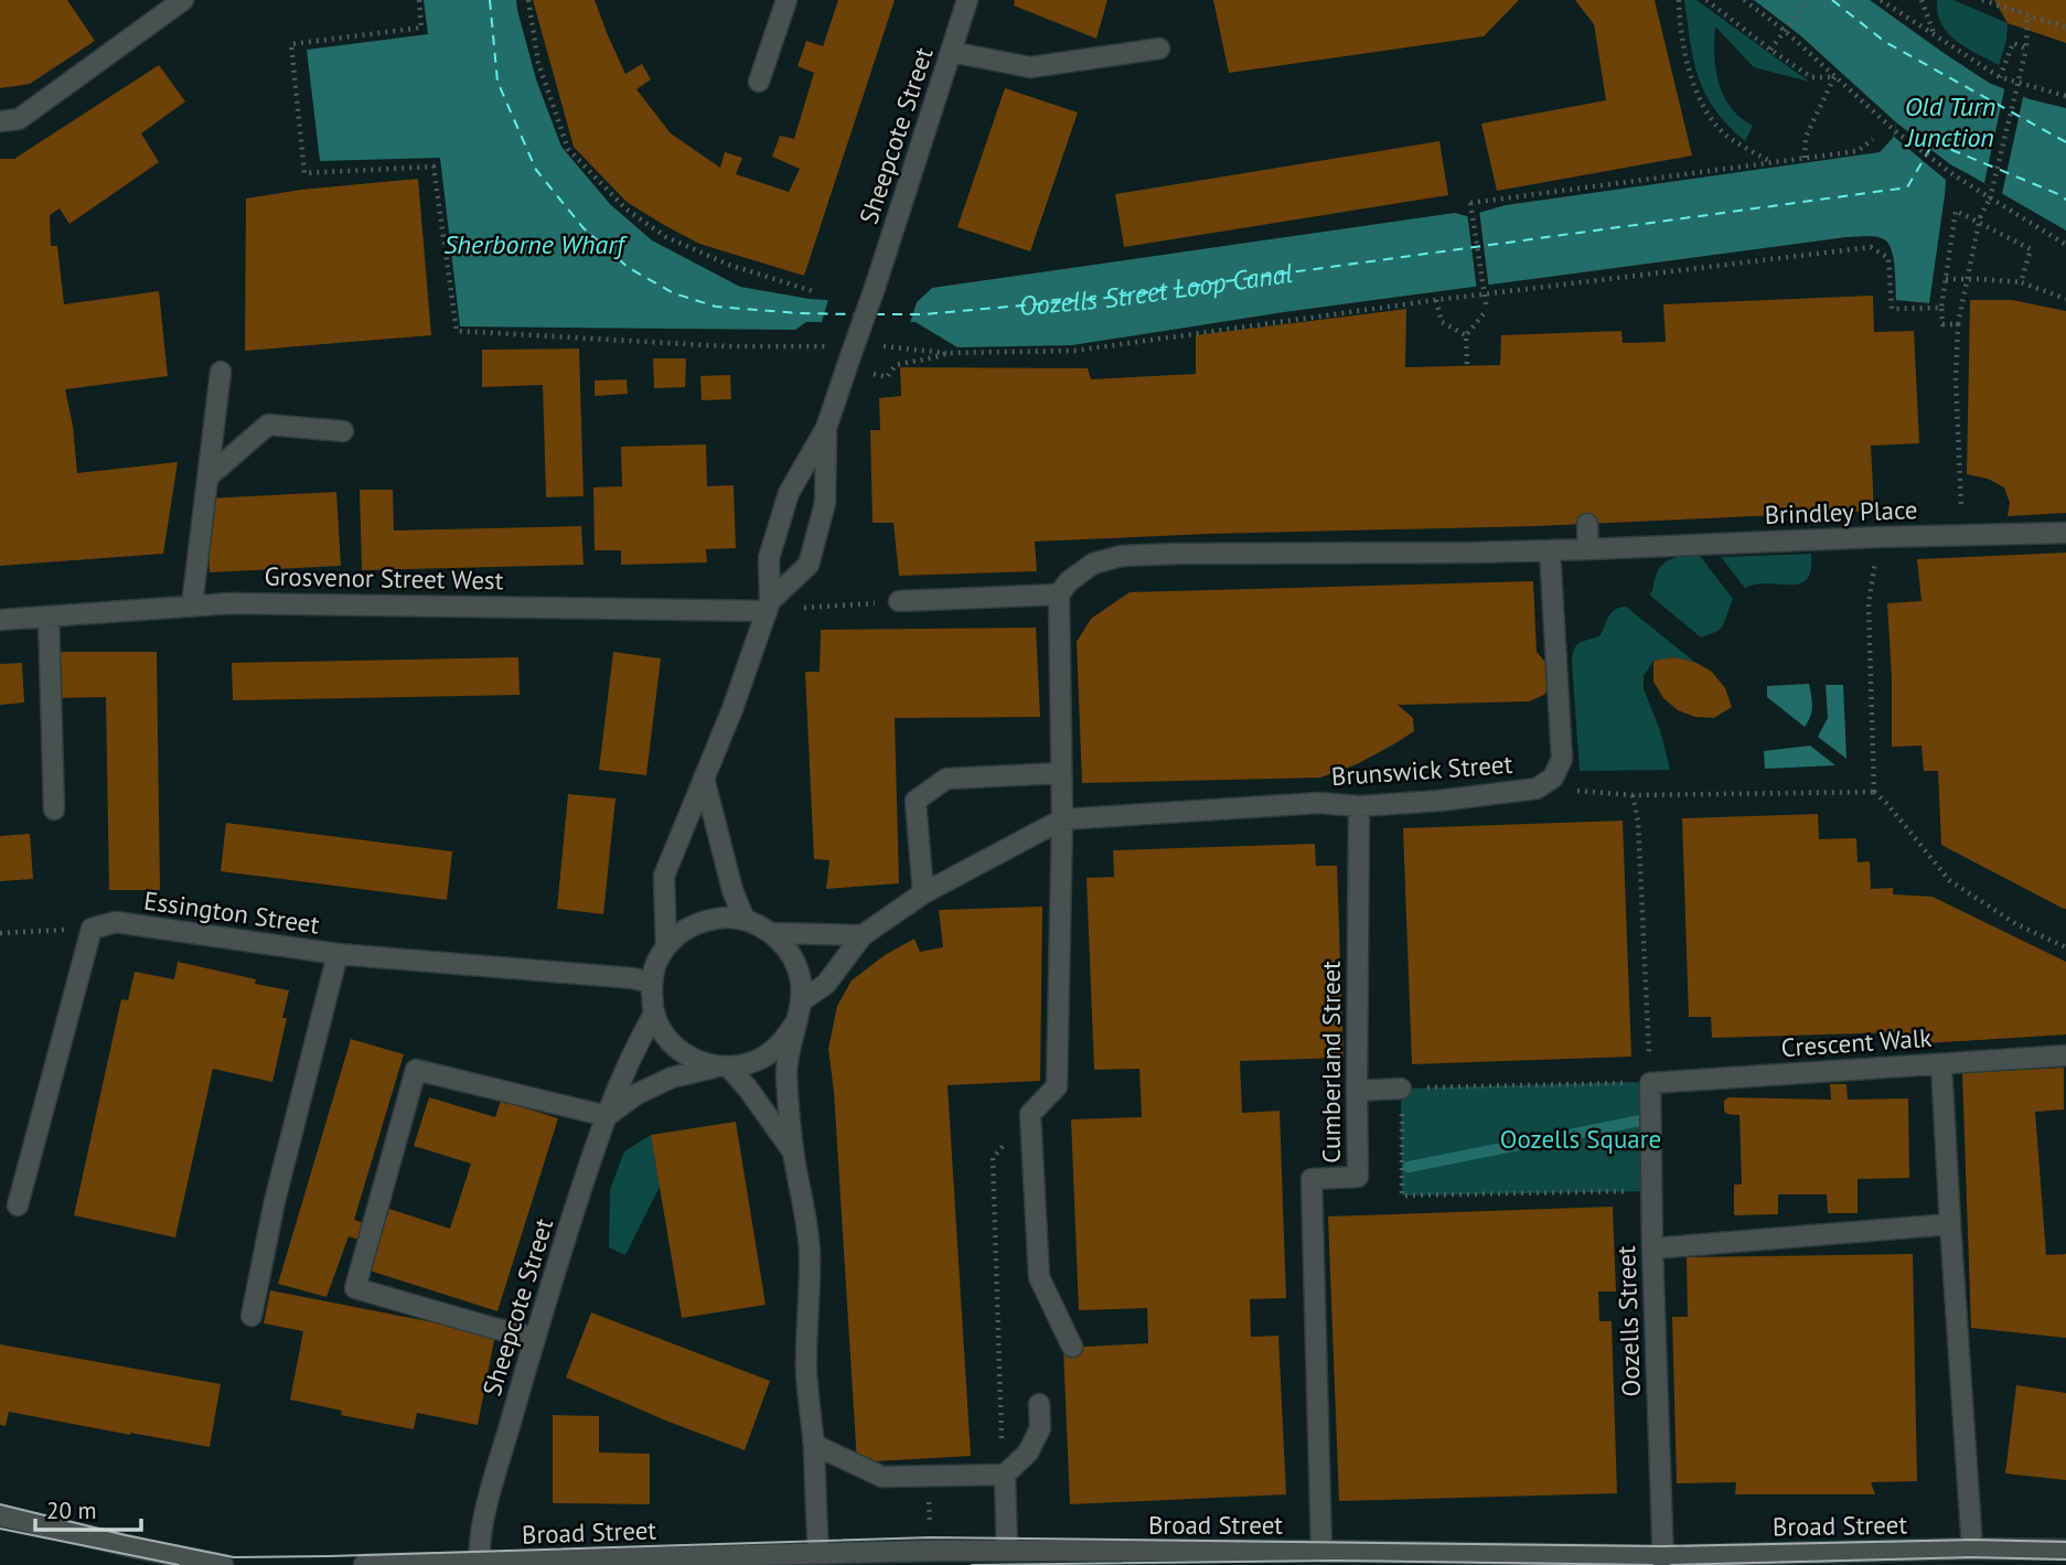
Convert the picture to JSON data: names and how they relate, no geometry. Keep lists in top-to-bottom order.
{
  "streets": {
    "street": [
      "Sheepcote Street",
      "Brindley Place",
      "Grosvenor Street West",
      "Brunswick Street",
      "Essington Street",
      "Crescent Walk",
      "Cumberland Street",
      "Oozells Street",
      "Broad Street"
    ]
  },
  "crossings": [
    ["Sheepcote Street", "Essington Street"],
    ["Sheepcote Street", "Broad Street"],
    ["Brunswick Street", "Cumberland Street"],
    ["Crescent Walk", "Oozells Street"],
    ["Cumberland Street", "Broad Street"],
    ["Oozells Street", "Broad Street"]
  ],
  "water": ["Old Turn Junction", "Sherborne Wharf", "Oozells Street Loop Canal"],
  "parks": ["Oozells Square"],
  "scale_bar": "20 m"
}
